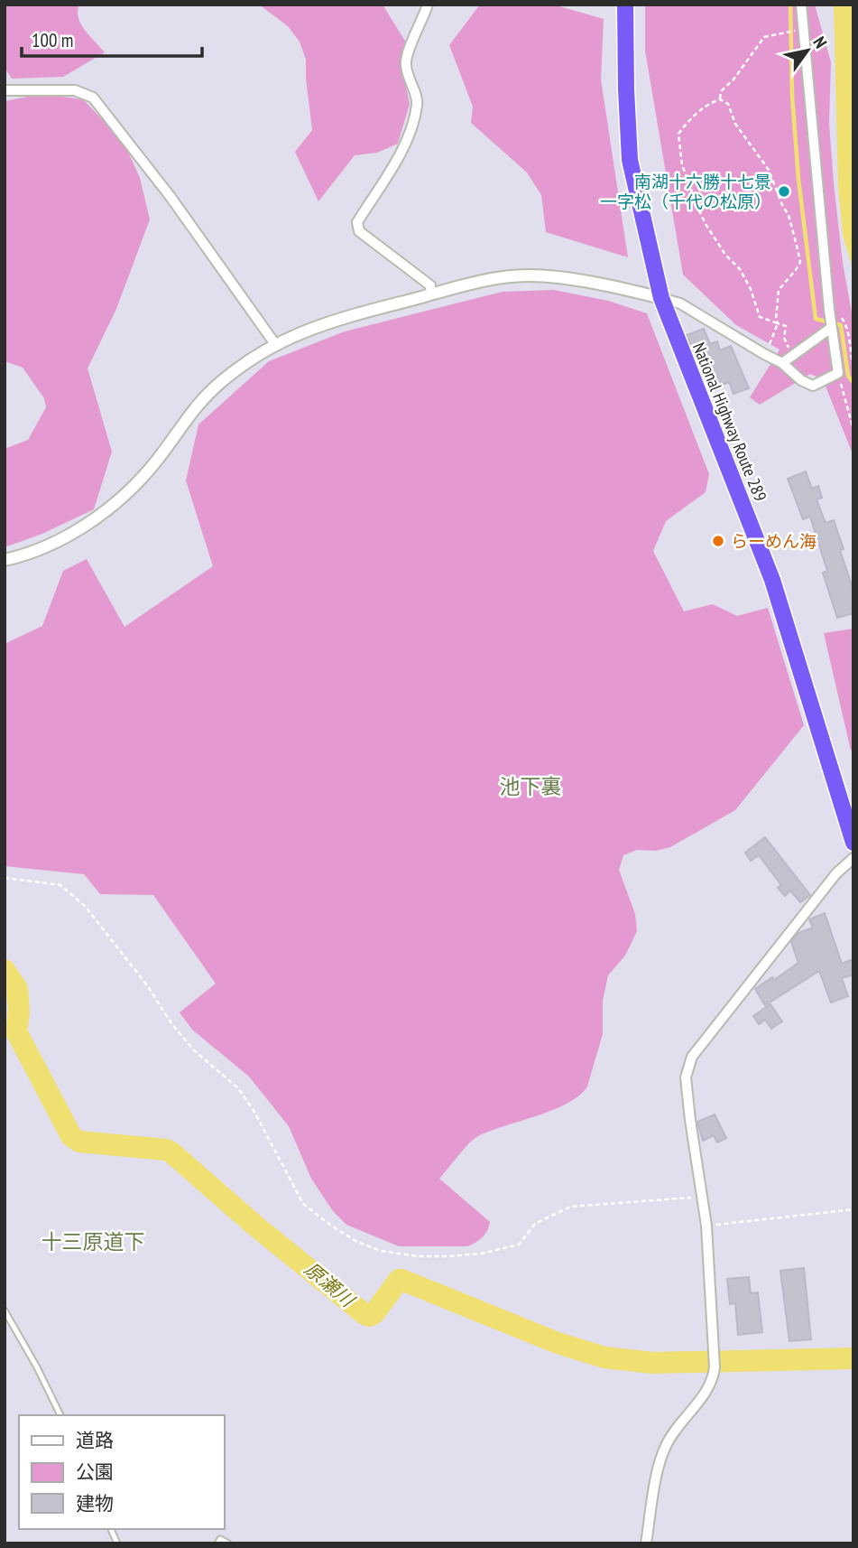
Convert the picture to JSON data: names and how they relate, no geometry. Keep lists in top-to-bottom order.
{
  "streets": {
    "highway": ["National Highway Route 289"]
  },
  "districts": ["池下裏", "十三原道下"],
  "water": ["原瀬川"],
  "places": ["南湖十六勝十七景 一字松（千代の松原）", "らーめん海"],
  "legend": ["道路", "公園", "建物"],
  "scale_bar": "100 m",
  "north": "top right"
}
